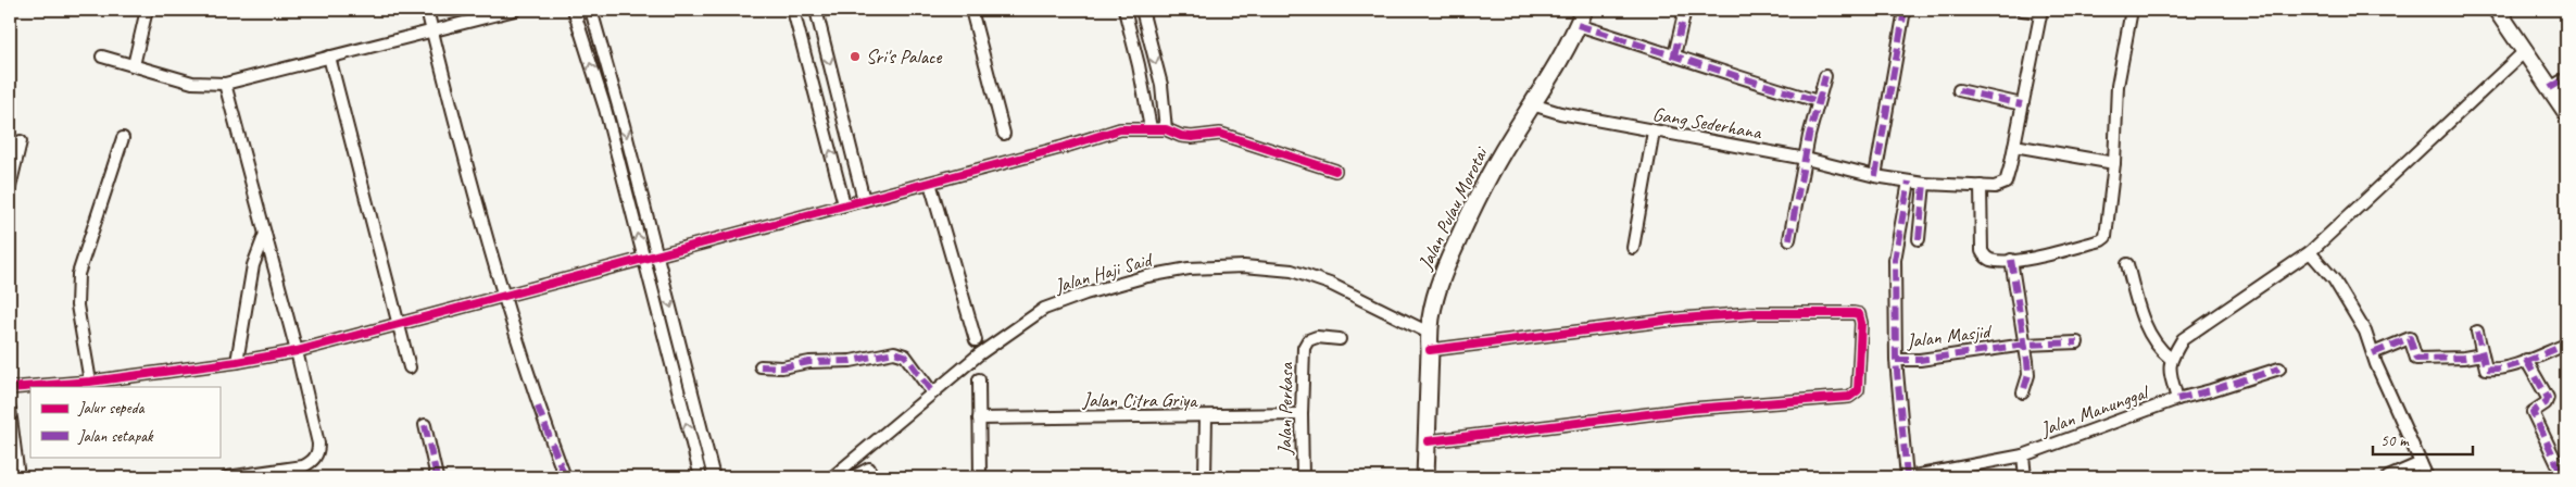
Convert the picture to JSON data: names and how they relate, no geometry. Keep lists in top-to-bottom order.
{
  "streets": {
    "street": [
      "Gang Sederhana",
      "Jalan Pulau Morotai",
      "Jalan Haji Said",
      "Jalan Masjid",
      "Jalan Citra Griya",
      "Jalan Perkasa",
      "Jalan Manunggal"
    ]
  },
  "crossings": [
    ["Gang Sederhana", "Jalan Pulau Morotai"],
    ["Jalan Pulau Morotai", "Jalan Haji Said"],
    ["Jalan Masjid", "Jalan Manunggal"],
    ["Jalan Citra Griya", "Jalan Perkasa"]
  ],
  "places": ["Sri's Palace"],
  "legend": ["Jalur sepeda", "Jalan setapak"],
  "scale_bar": "50 m"
}
